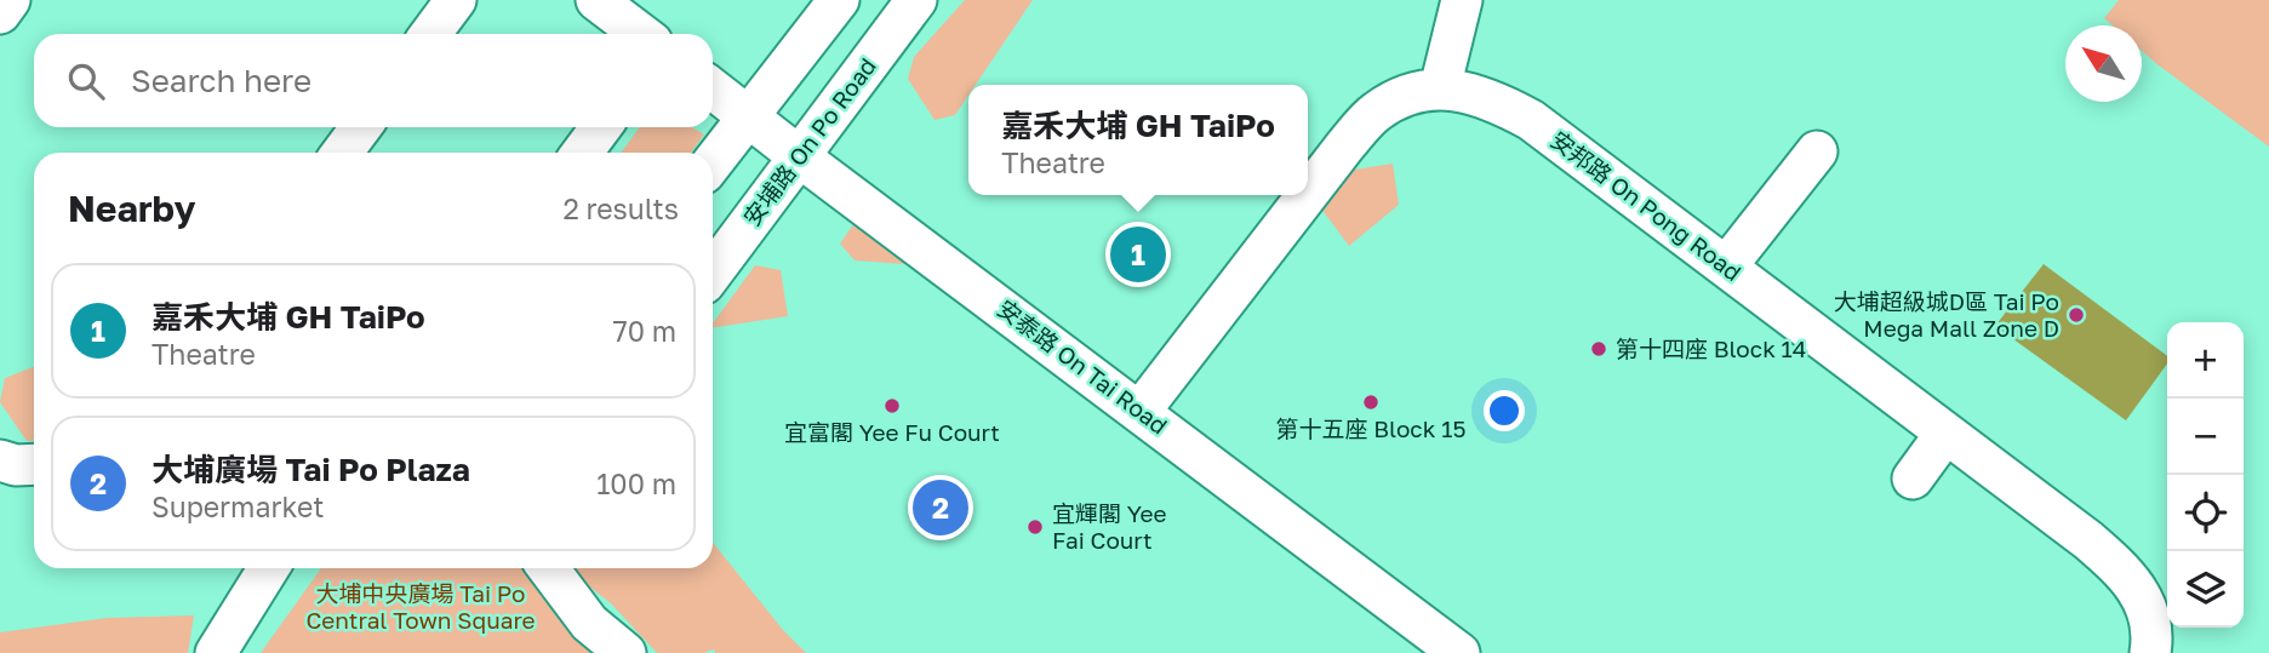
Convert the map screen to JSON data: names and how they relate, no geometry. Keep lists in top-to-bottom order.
{
  "streets": {
    "street": ["安埔路 On Po Road", "安邦路 On Pong Road", "安泰路 On Tai Road"]
  },
  "crossings": [
    ["安埔路 On Po Road", "安泰路 On Tai Road"],
    ["安邦路 On Pong Road", "安泰路 On Tai Road"]
  ],
  "parks": ["大埔中央廣場 Tai Po Central Town Square"],
  "places": [
    "大埔超級城D區 Tai Po Mega Mall Zone D",
    "第十四座 Block 14",
    "第十五座 Block 15",
    "宜富閣 Yee Fu Court",
    "宜輝閣 Yee Fai Court"
  ],
  "north": "top left",
  "page": {
    "search": "Search here",
    "popup": ["嘉禾大埔 GH TaiPo", "Theatre"],
    "heading": ["Nearby", "2 results"],
    "pins": ["1", "2"],
    "list": [
      {
        "mark": "1",
        "name": "嘉禾大埔 GH TaiPo",
        "note": "Theatre",
        "value": "70 m"
      },
      {
        "mark": "2",
        "name": "大埔廣場 Tai Po Plaza",
        "note": "Supermarket",
        "value": "100 m"
      }
    ],
    "map_buttons": ["+", "−"]
  }
}
